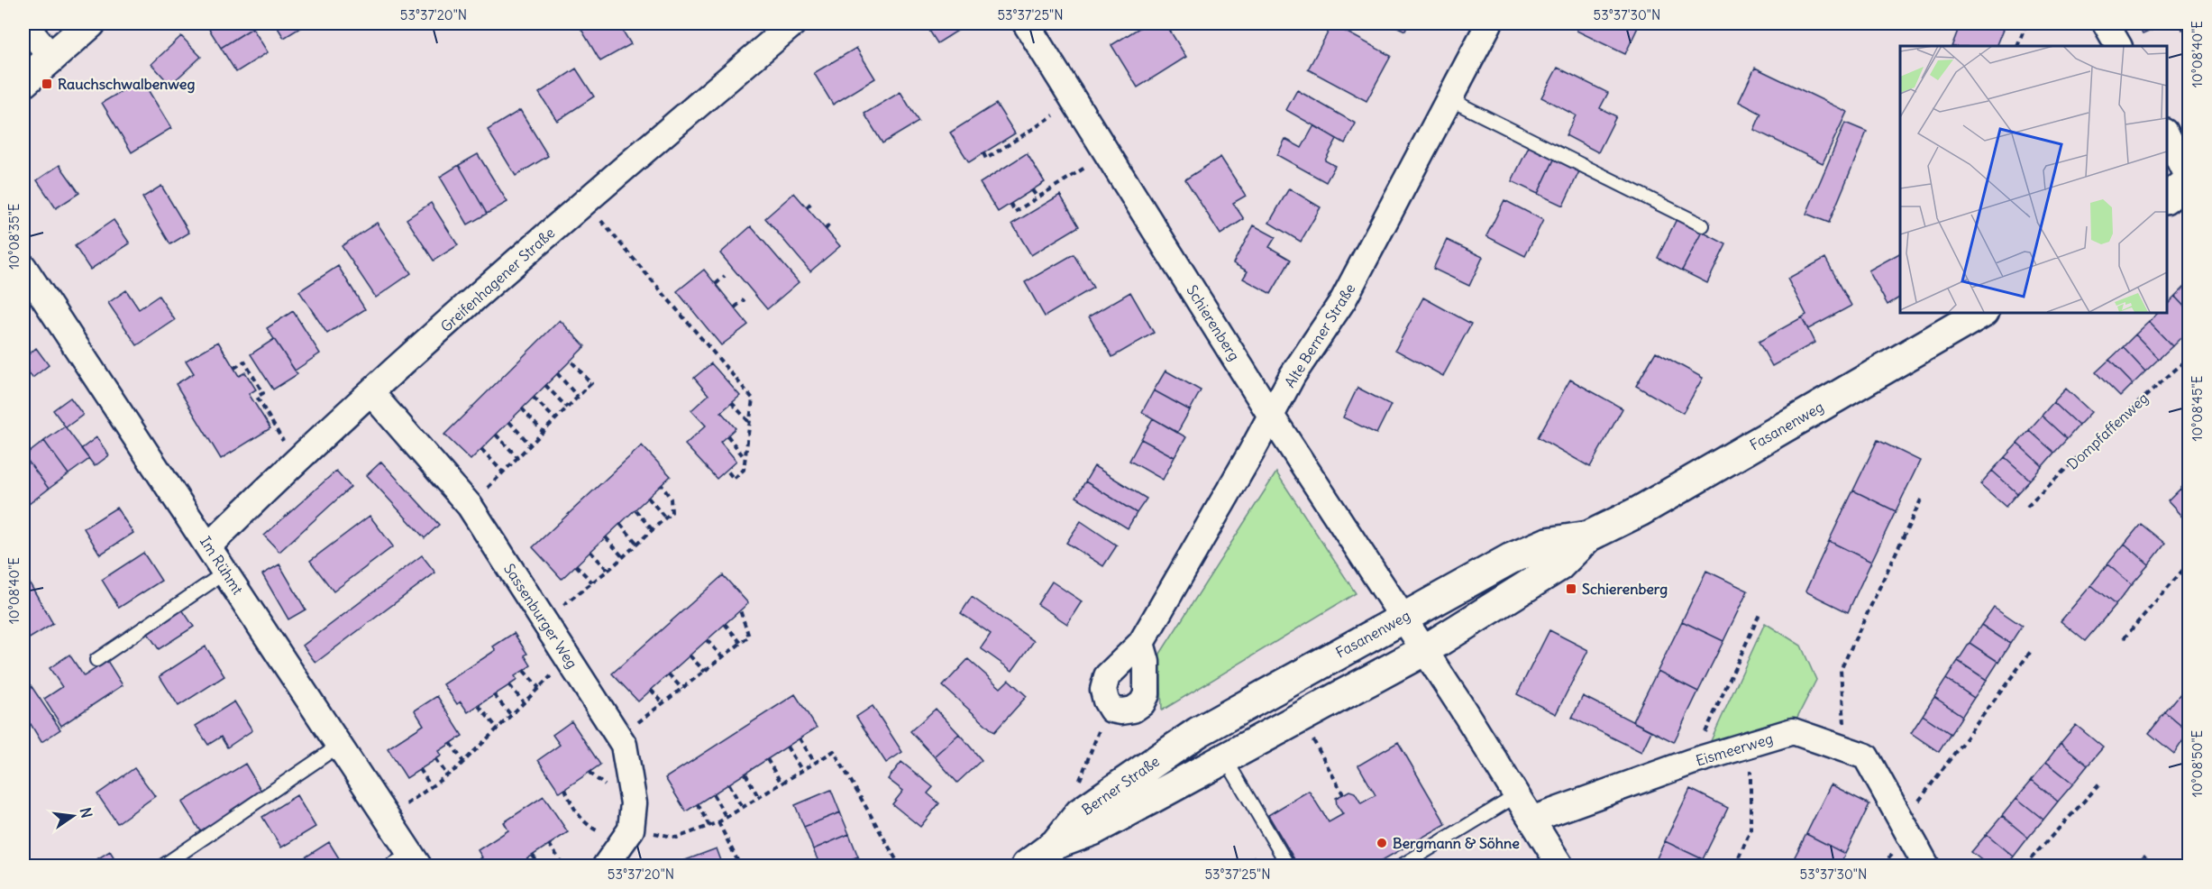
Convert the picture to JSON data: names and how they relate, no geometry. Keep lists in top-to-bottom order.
{
  "streets": {
    "main road": ["Fasanenweg", "Berner Straße"],
    "street": [
      "Greifenhagener Straße",
      "Schierenberg",
      "Alte Berner Straße",
      "Im Rühmt",
      "Sassenburger Weg",
      "Eismeerweg"
    ],
    "path": ["Dompfaffenweg"]
  },
  "crossings": [
    ["Greifenhagener Straße", "Im Rühmt"],
    ["Greifenhagener Straße", "Sassenburger Weg"],
    ["Schierenberg", "Alte Berner Straße"],
    ["Schierenberg", "Fasanenweg"],
    ["Schierenberg", "Eismeerweg"],
    ["Fasanenweg", "Berner Straße"]
  ],
  "places": {
    "transit": ["Rauchschwalbenweg", "Schierenberg"],
    "other": ["Bergmann & Söhne"]
  },
  "north": "right",
  "coordinates": [
    "53°37'20\"N",
    "53°37'25\"N",
    "53°37'30\"N",
    "10°08'40\"E",
    "10°08'35\"E",
    "10°08'45\"E",
    "10°08'50\"E"
  ]
}
